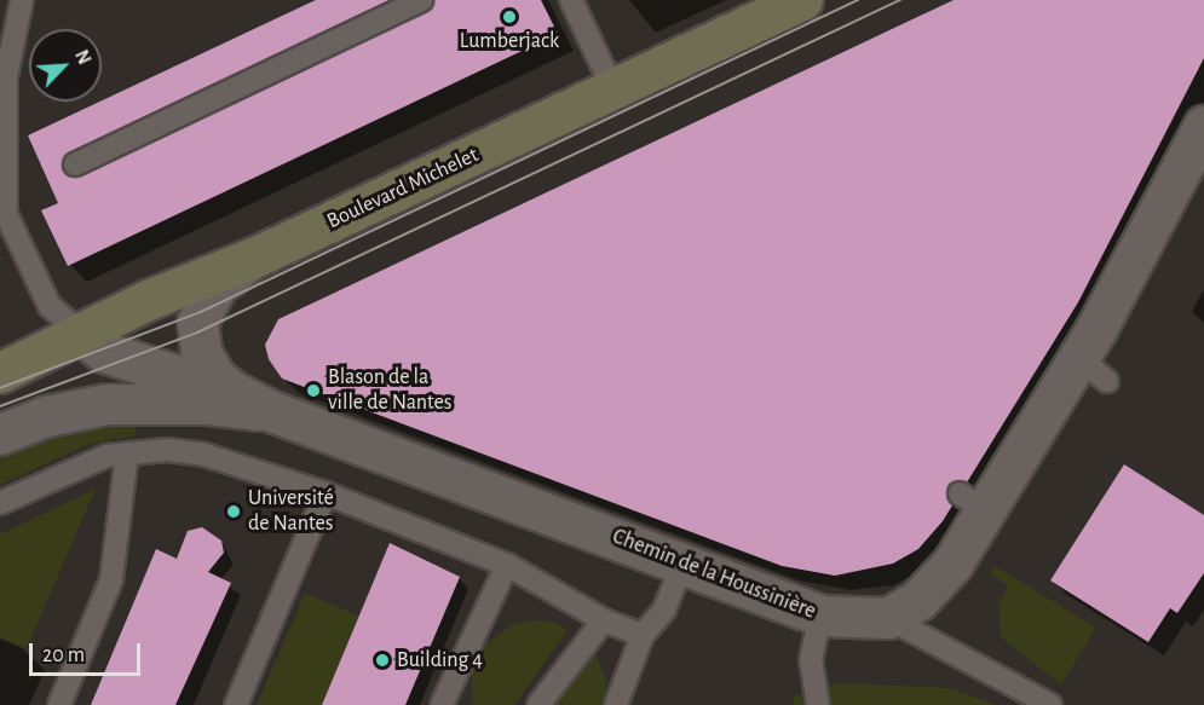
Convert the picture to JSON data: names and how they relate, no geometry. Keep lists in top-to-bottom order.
{
  "streets": {
    "street": ["Boulevard Michelet", "Chemin de la Houssinière"]
  },
  "crossings": [
    ["Boulevard Michelet", "Chemin de la Houssinière"]
  ],
  "places": [
    "Lumberjack",
    "Blason de la ville de Nantes",
    "Université de Nantes",
    "Building 4"
  ],
  "scale_bar": "20 m",
  "north": "top right"
}
